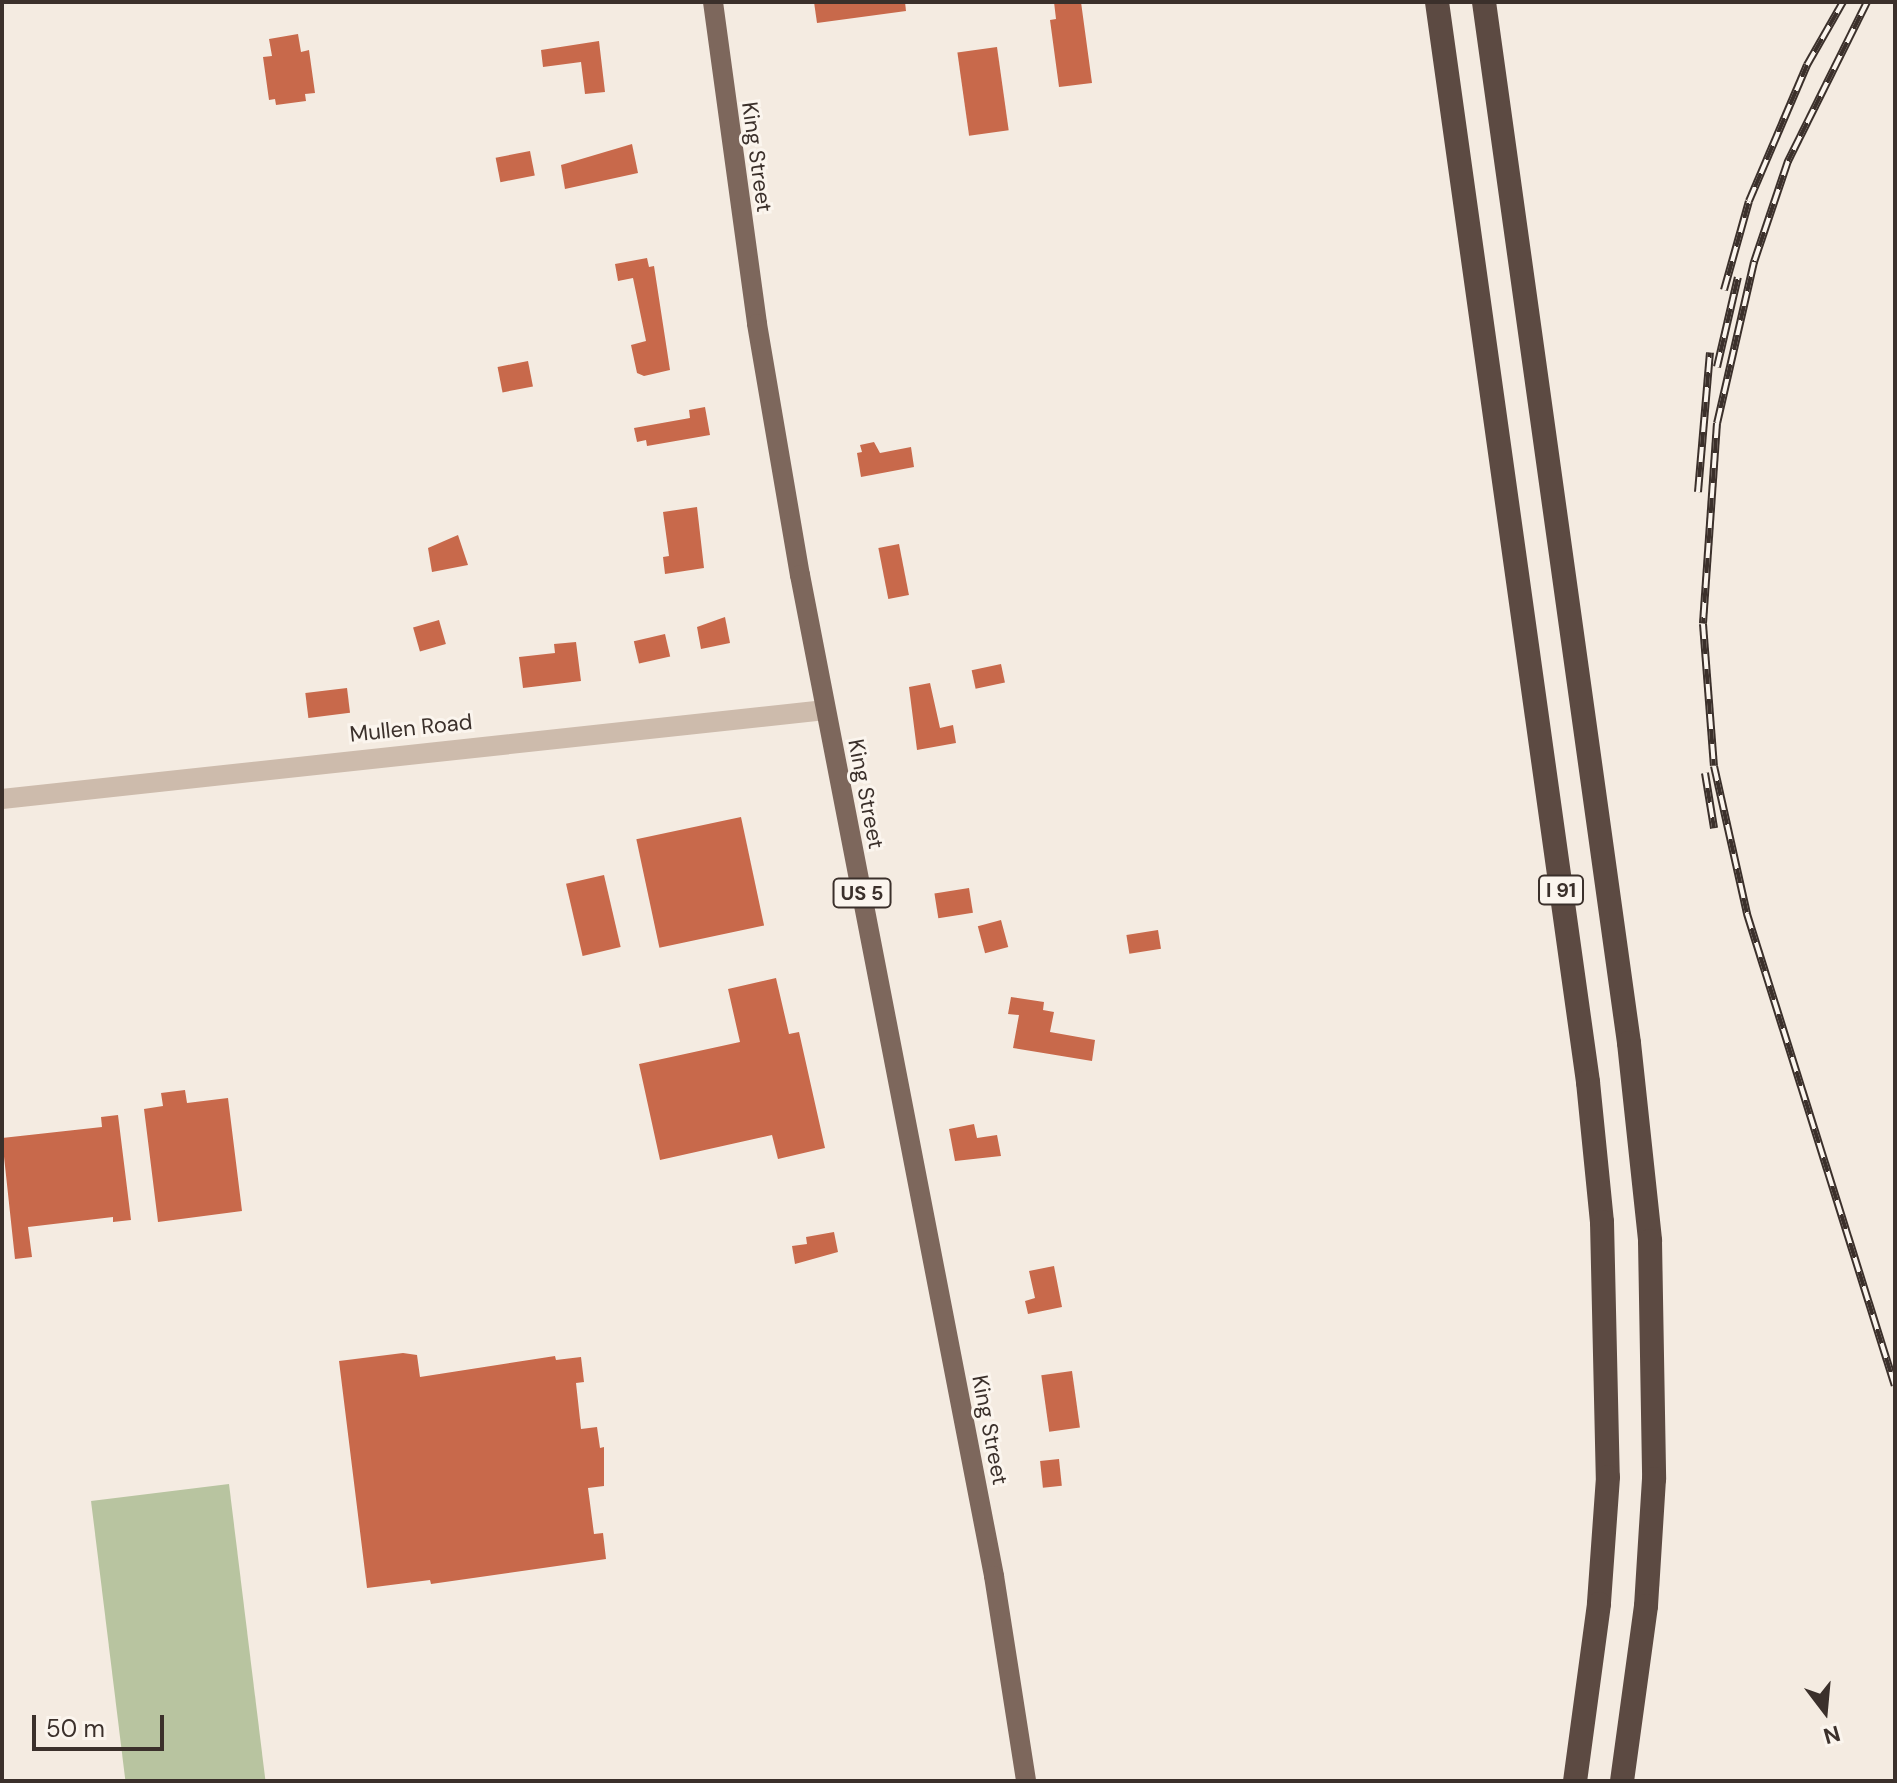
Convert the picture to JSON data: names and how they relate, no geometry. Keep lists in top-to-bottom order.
{
  "streets": {
    "highway": ["I 91"],
    "main road": ["King Street", "US 5"],
    "street": ["Mullen Road"]
  },
  "crossings": [
    ["King Street", "Mullen Road"]
  ],
  "scale_bar": "50 m",
  "north": "bottom"
}
